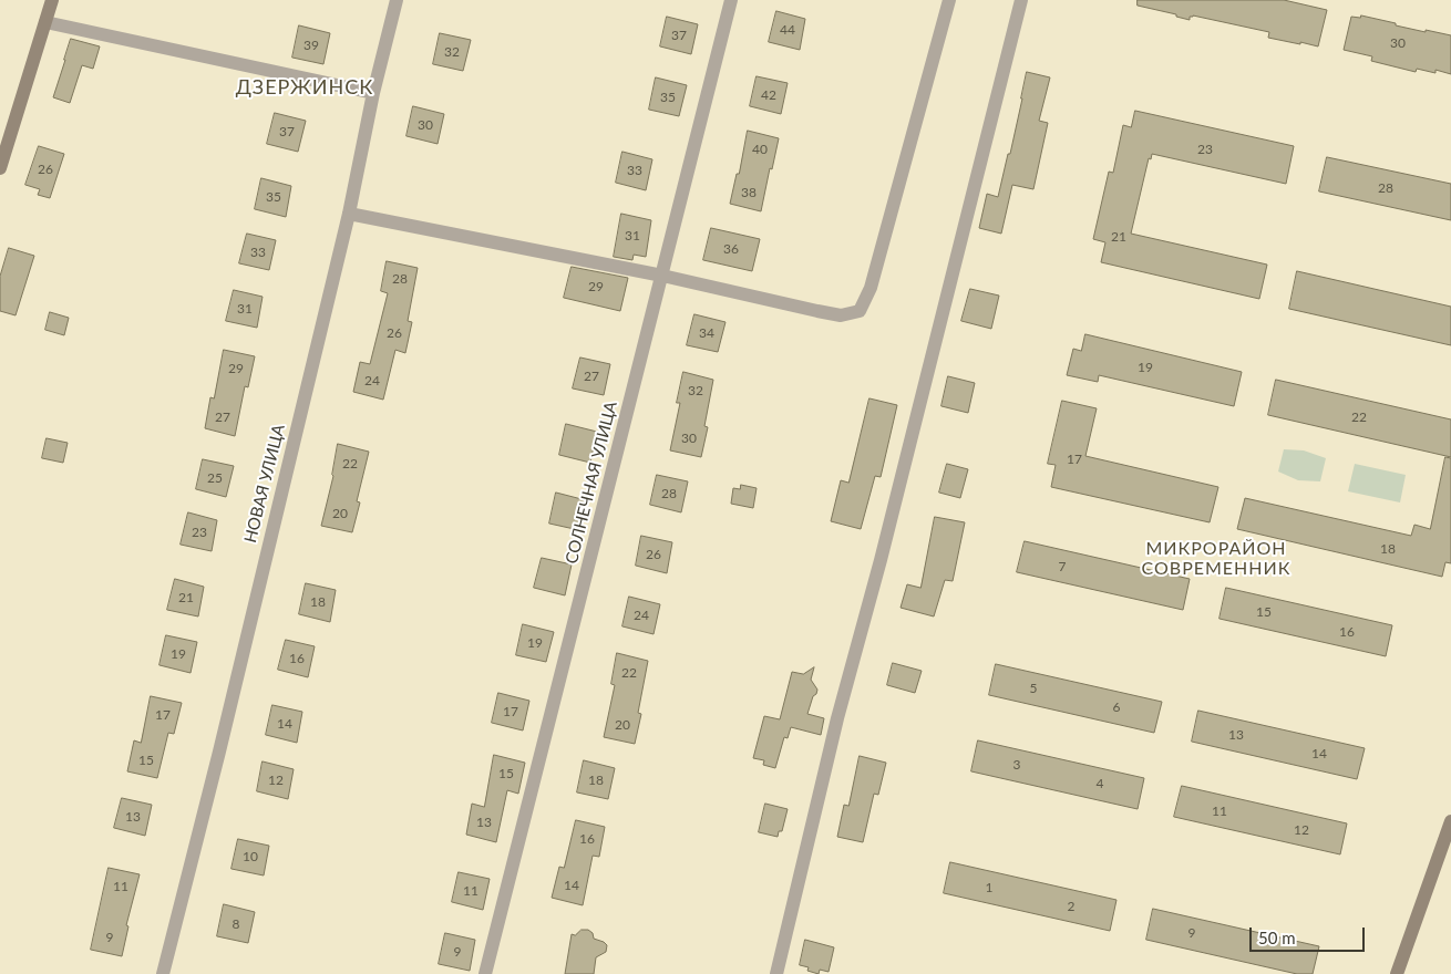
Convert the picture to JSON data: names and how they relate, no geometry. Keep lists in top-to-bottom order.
{
  "streets": {
    "street": ["СОЛНЕЧНАЯ УЛИЦА", "НОВАЯ УЛИЦА"]
  },
  "districts": ["ДЗЕРЖИНСК", "МИКРОРАЙОН СОВРЕМЕННИК"],
  "house_numbers": [
    "44",
    "37",
    "30",
    "39",
    "32",
    "42",
    "35",
    "30",
    "37",
    "40",
    "23",
    "26",
    "33",
    "28",
    "38",
    "35",
    "31",
    "21",
    "36",
    "33",
    "28",
    "29",
    "31",
    "26",
    "34",
    "19",
    "29",
    "27",
    "24",
    "32",
    "27",
    "22",
    "30",
    "17",
    "22",
    "25",
    "28",
    "20",
    "23",
    "18",
    "26",
    "7",
    "21",
    "18",
    "15",
    "24",
    "16",
    "19",
    "19",
    "16",
    "22",
    "5",
    "6",
    "17",
    "17",
    "14",
    "20",
    "13",
    "14",
    "15",
    "3",
    "15",
    "12",
    "18",
    "4",
    "11",
    "13",
    "13",
    "12",
    "16",
    "10",
    "14",
    "11",
    "1",
    "11",
    "2",
    "8",
    "9",
    "9",
    "9"
  ],
  "scale_bar": "50 m"
}
